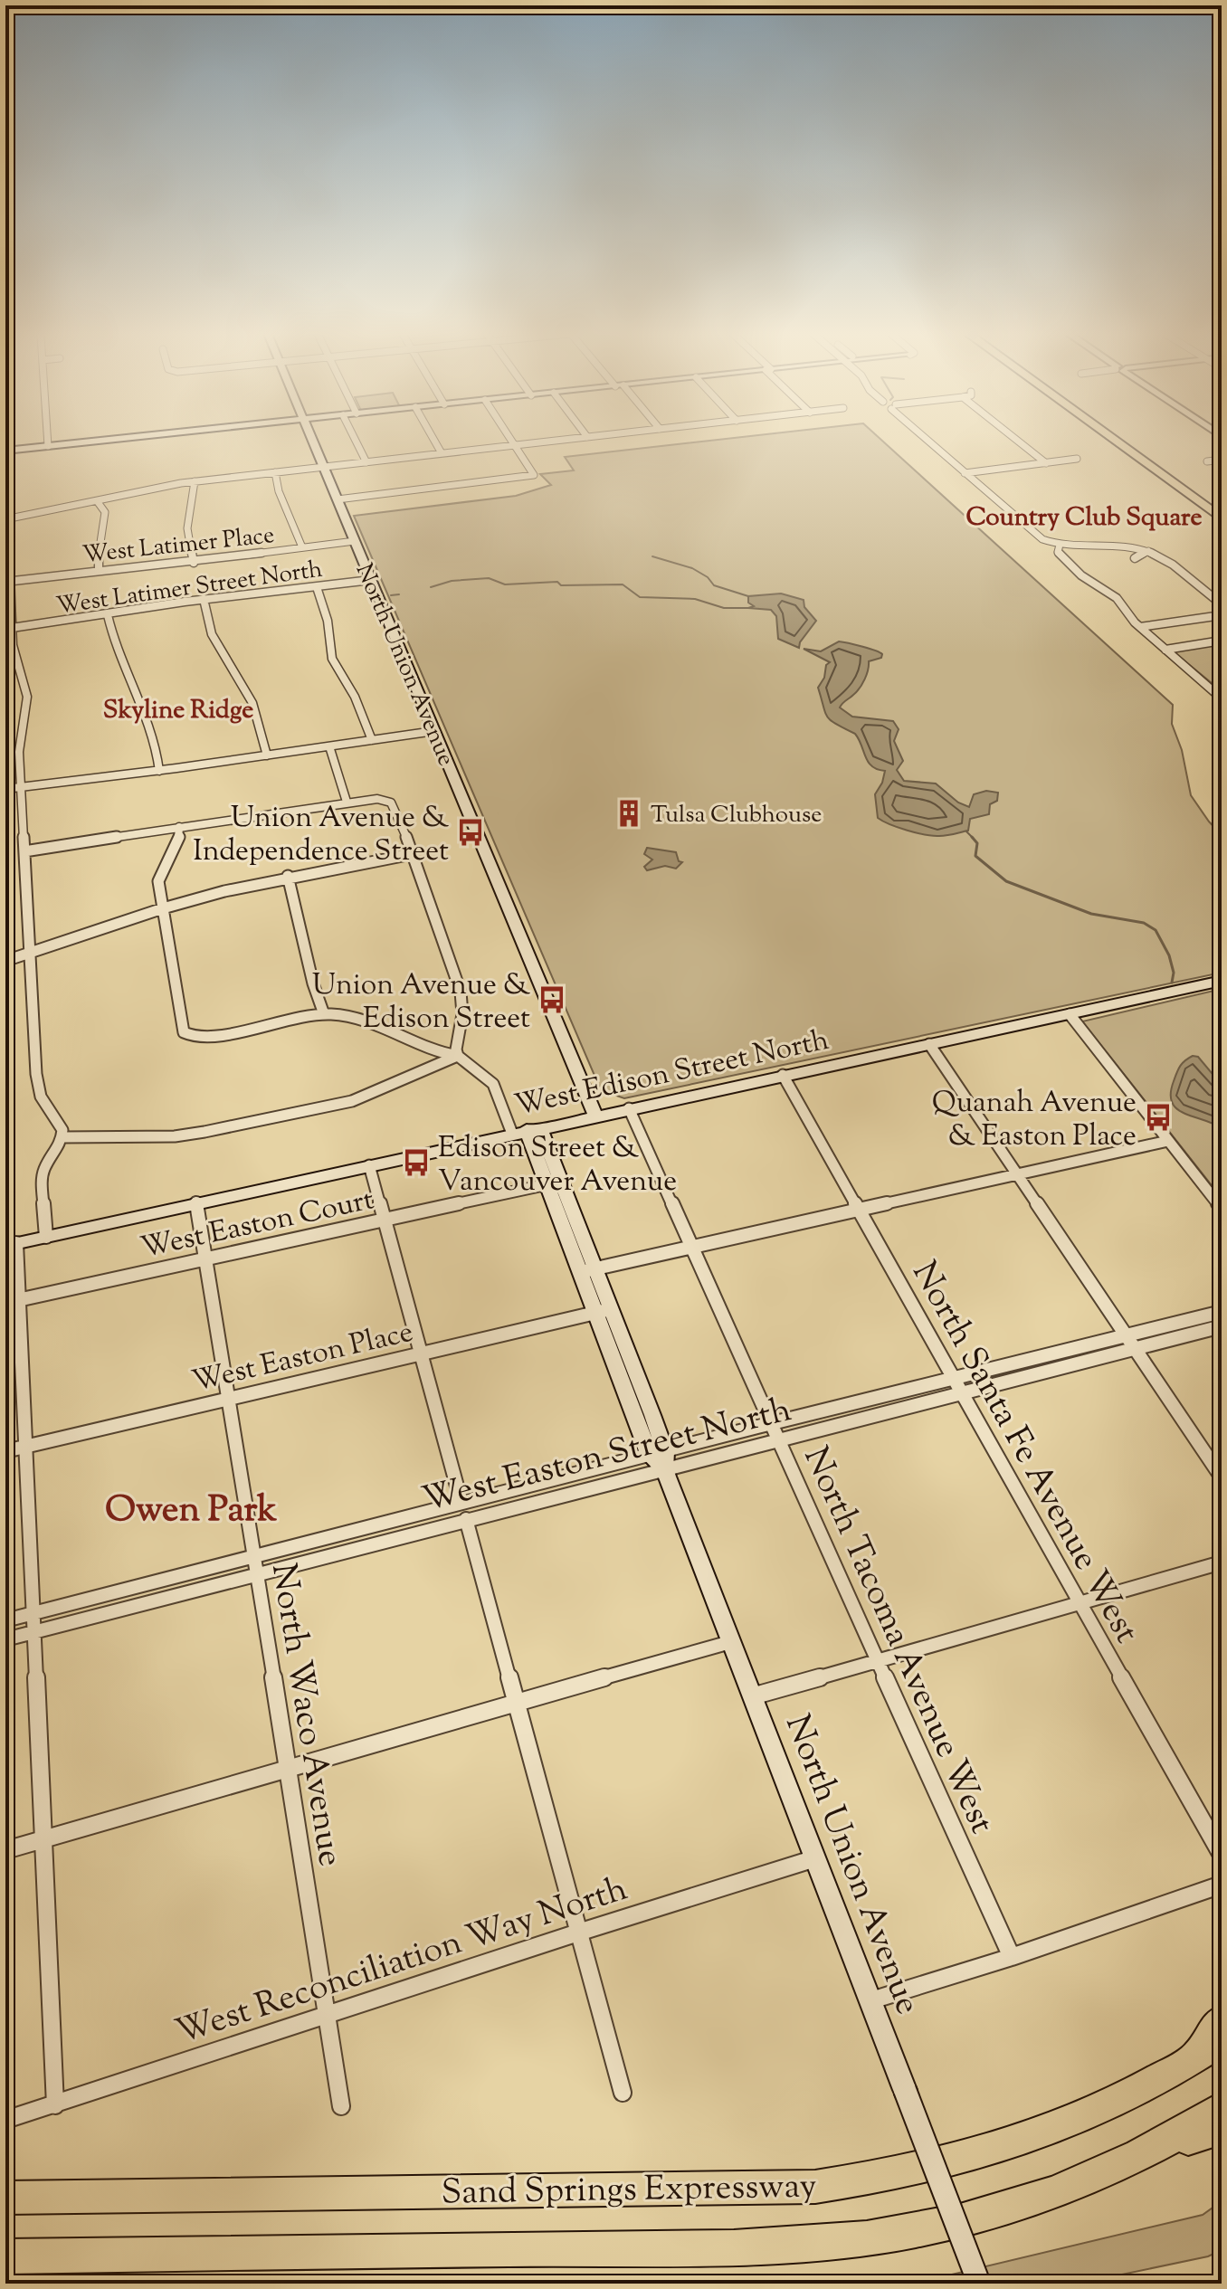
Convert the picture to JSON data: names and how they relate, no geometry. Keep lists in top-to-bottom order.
{
  "streets": {
    "highway": ["Sand Springs Expressway"],
    "street": [
      "West Latimer Place",
      "West Latimer Street North",
      "North Union Avenue",
      "West Edison Street North",
      "West Easton Court",
      "West Easton Place",
      "North Santa Fe Avenue West",
      "West Easton Street North",
      "North Tacoma Avenue West",
      "North Waco Avenue",
      "West Reconciliation Way North"
    ]
  },
  "crossings": [
    ["West Latimer Place", "North Union Avenue"],
    ["West Latimer Street North", "North Union Avenue"],
    ["North Union Avenue", "West Edison Street North"],
    ["North Union Avenue", "West Easton Court"],
    ["North Union Avenue", "West Easton Place"],
    ["North Union Avenue", "West Easton Street North"],
    ["North Union Avenue", "West Reconciliation Way North"],
    ["West Edison Street North", "North Santa Fe Avenue West"],
    ["West Edison Street North", "North Tacoma Avenue West"],
    ["West Edison Street North", "North Waco Avenue"],
    ["West Easton Court", "North Waco Avenue"],
    ["West Easton Place", "North Waco Avenue"],
    ["North Santa Fe Avenue West", "West Easton Street North"],
    ["West Easton Street North", "North Tacoma Avenue West"],
    ["West Easton Street North", "North Waco Avenue"],
    ["North Waco Avenue", "West Reconciliation Way North"]
  ],
  "districts": ["Country Club Square", "Skyline Ridge", "Owen Park"],
  "places": {
    "building": ["Tulsa Clubhouse"],
    "bus stop": [
      "Union Avenue & Independence Street",
      "Union Avenue & Edison Street",
      "Quanah Avenue & Easton Place",
      "Edison Street & Vancouver Avenue"
    ]
  }
}
